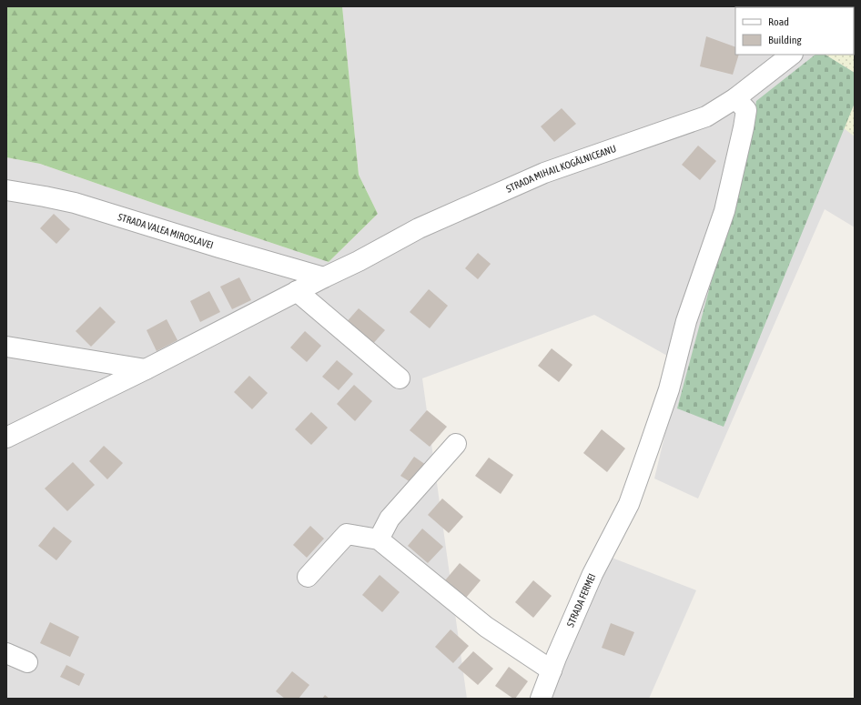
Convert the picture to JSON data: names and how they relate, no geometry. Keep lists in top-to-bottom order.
{
  "streets": {
    "street": ["STRADA MIHAIL KOGĂLNICEANU", "STRADA VALEA MIROSLAVEI", "STRADA FERMEI"]
  },
  "crossings": [
    ["STRADA MIHAIL KOGĂLNICEANU", "STRADA VALEA MIROSLAVEI"],
    ["STRADA MIHAIL KOGĂLNICEANU", "STRADA FERMEI"]
  ],
  "legend": ["Road", "Building"]
}
